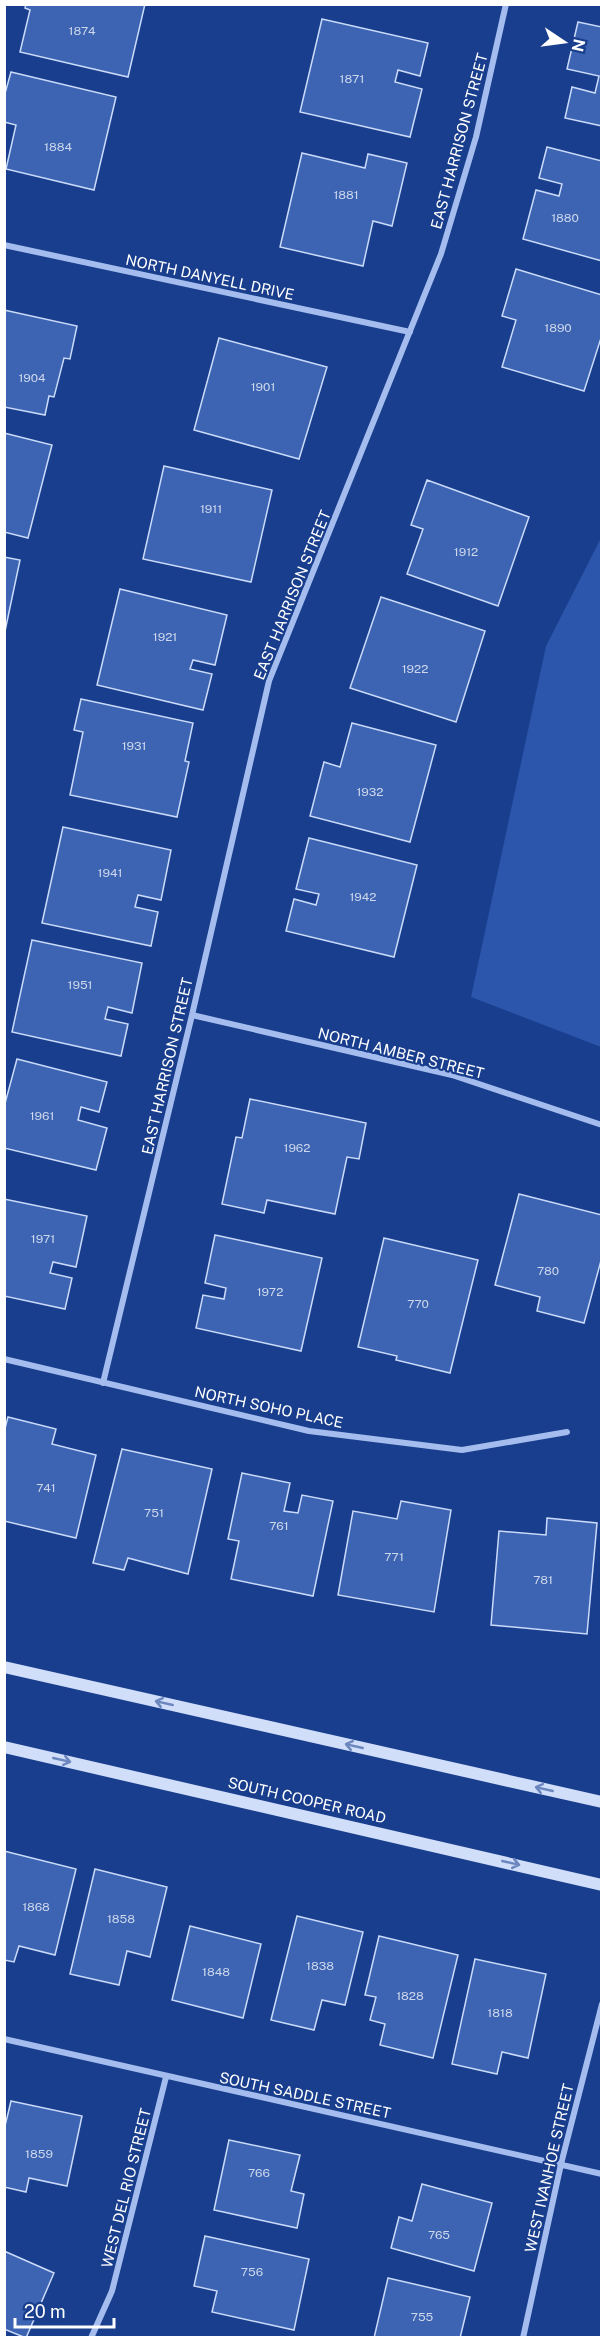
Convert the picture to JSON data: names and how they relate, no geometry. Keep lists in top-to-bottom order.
{
  "streets": {
    "main road": ["SOUTH COOPER ROAD"],
    "street": [
      "EAST HARRISON STREET",
      "NORTH DANYELL DRIVE",
      "NORTH AMBER STREET",
      "NORTH SOHO PLACE",
      "SOUTH SADDLE STREET",
      "WEST IVANHOE STREET",
      "WEST DEL RIO STREET"
    ]
  },
  "crossings": [
    ["EAST HARRISON STREET", "NORTH DANYELL DRIVE"],
    ["EAST HARRISON STREET", "NORTH AMBER STREET"],
    ["EAST HARRISON STREET", "NORTH SOHO PLACE"],
    ["SOUTH SADDLE STREET", "WEST IVANHOE STREET"],
    ["SOUTH SADDLE STREET", "WEST DEL RIO STREET"]
  ],
  "house_numbers": [
    "1874",
    "1871",
    "1884",
    "1881",
    "1880",
    "1890",
    "1904",
    "1901",
    "1911",
    "1912",
    "1921",
    "1922",
    "1931",
    "1932",
    "1941",
    "1942",
    "1951",
    "1961",
    "1962",
    "1971",
    "780",
    "1972",
    "770",
    "741",
    "751",
    "761",
    "771",
    "781",
    "1868",
    "1858",
    "1838",
    "1848",
    "1828",
    "1818",
    "1859",
    "766",
    "765",
    "756",
    "755"
  ],
  "scale_bar": "20 m",
  "north": "right"
}
